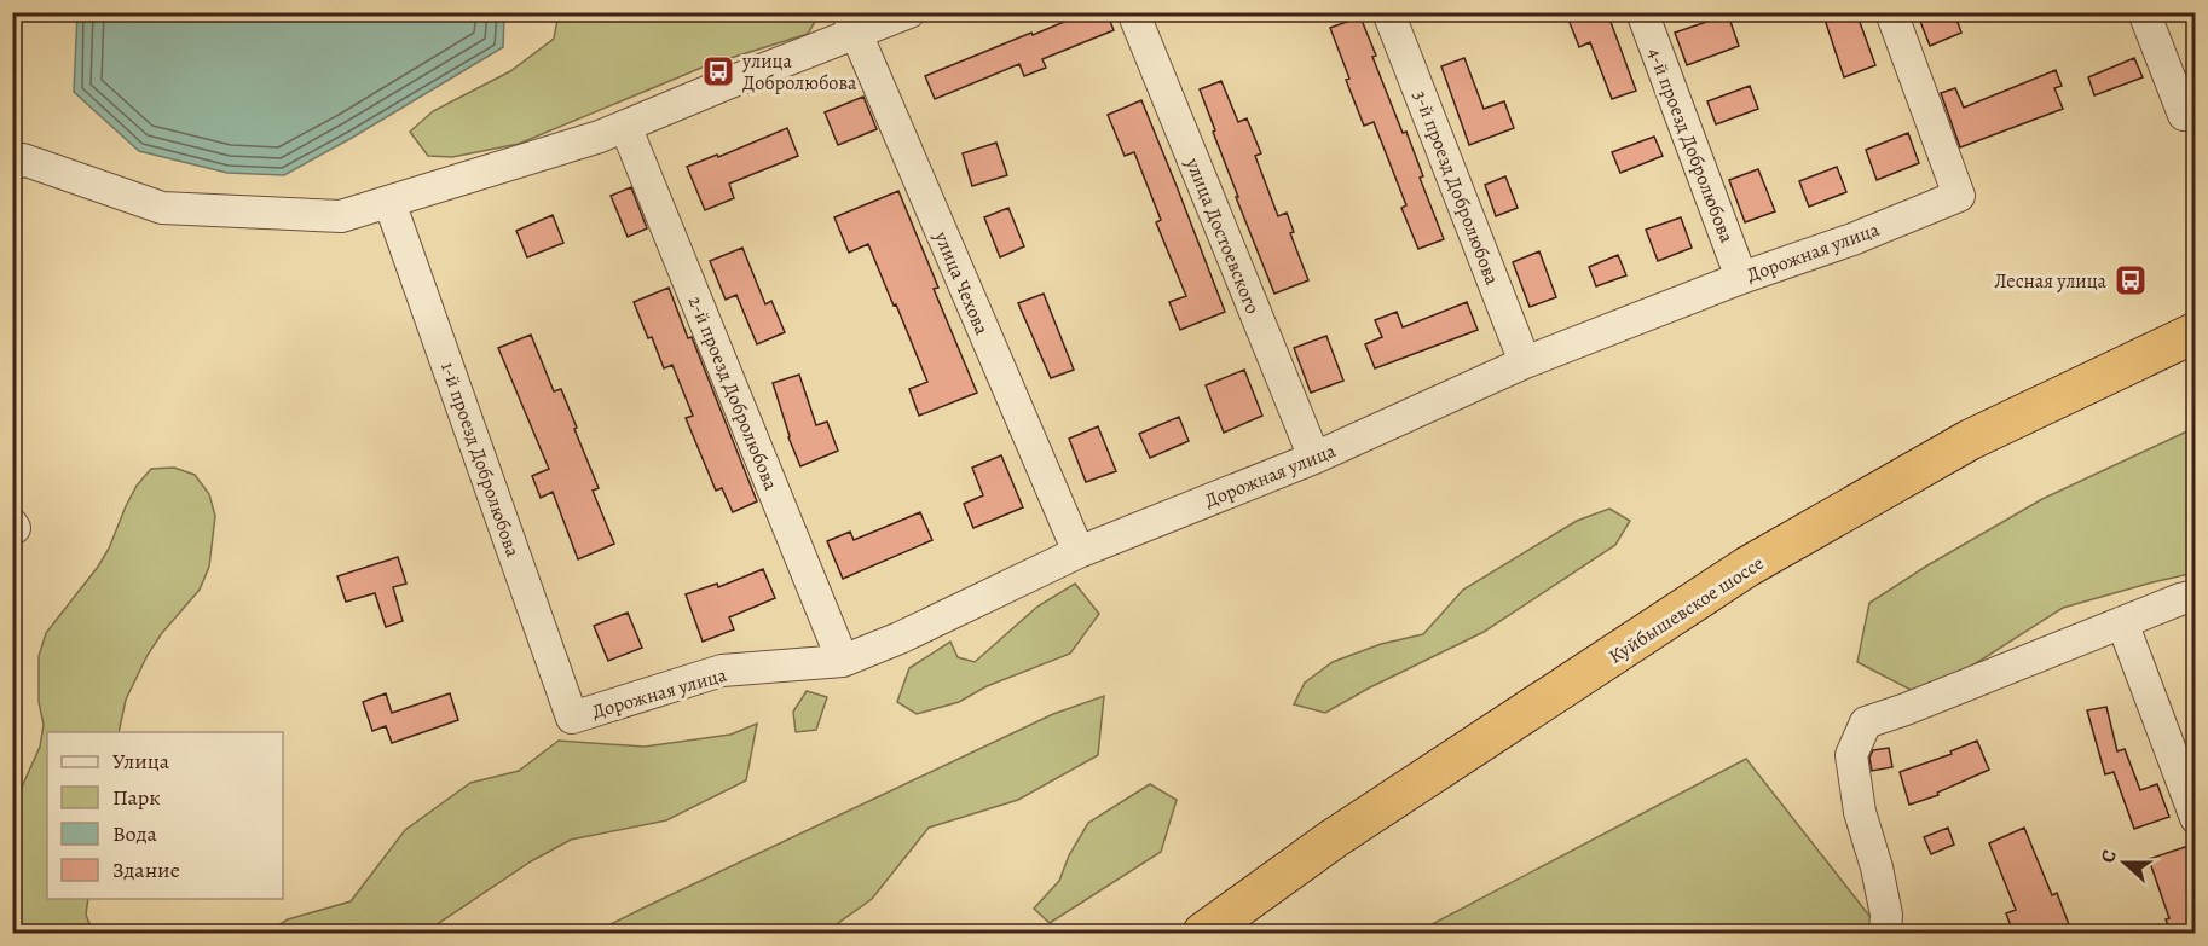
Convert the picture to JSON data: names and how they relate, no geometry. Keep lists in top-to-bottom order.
{
  "streets": {
    "highway": ["Куйбышевское шоссе"],
    "street": [
      "4-й проезд Добролюбова",
      "3-й проезд Добролюбова",
      "улица Достоевского",
      "Дорожная улица",
      "улица Чехова",
      "2-й проезд Добролюбова",
      "1-й проезд Добролюбова"
    ]
  },
  "crossings": [
    ["4-й проезд Добролюбова", "Дорожная улица"],
    ["3-й проезд Добролюбова", "Дорожная улица"],
    ["улица Достоевского", "Дорожная улица"],
    ["Дорожная улица", "улица Чехова"],
    ["Дорожная улица", "2-й проезд Добролюбова"],
    ["Дорожная улица", "1-й проезд Добролюбова"]
  ],
  "places": {
    "bus stop": ["улица Добролюбова", "Лесная улица"]
  },
  "legend": [
    "Улица",
    "Парк",
    "Вода",
    "Здание"
  ],
  "north": "left"
}
